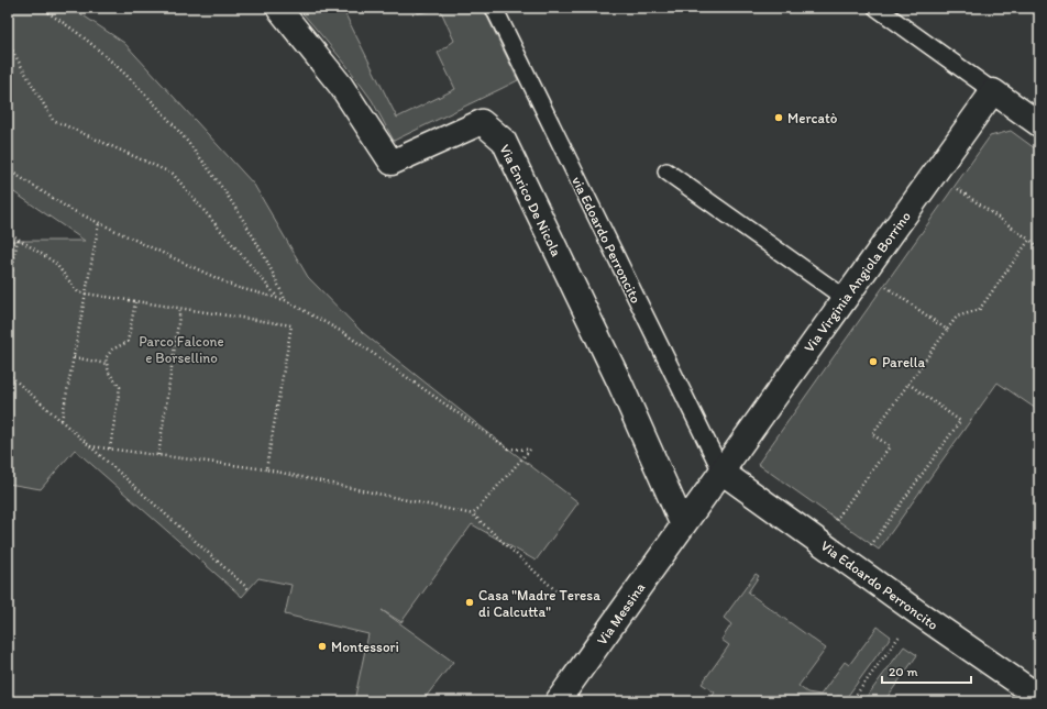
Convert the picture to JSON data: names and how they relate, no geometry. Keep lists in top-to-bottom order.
{
  "streets": {
    "street": [
      "Via Enrico De Nicola",
      "Via Virginia Angiola Borrino",
      "Via Edoardo Perroncito",
      "Via Messina"
    ],
    "lane": ["via Edoardo Perroncito"]
  },
  "crossings": [
    ["Via Enrico De Nicola", "Via Virginia Angiola Borrino"],
    ["Via Enrico De Nicola", "Via Messina"],
    ["via Edoardo Perroncito", "Via Virginia Angiola Borrino"],
    ["via Edoardo Perroncito", "Via Edoardo Perroncito"],
    ["Via Virginia Angiola Borrino", "Via Edoardo Perroncito"],
    ["Via Virginia Angiola Borrino", "Via Messina"]
  ],
  "parks": ["Parco Falcone e Borsellino"],
  "places": [
    "Mercatò",
    "Parella",
    "Casa \"Madre Teresa di Calcutta\"",
    "Montessori"
  ],
  "scale_bar": "20 m"
}
